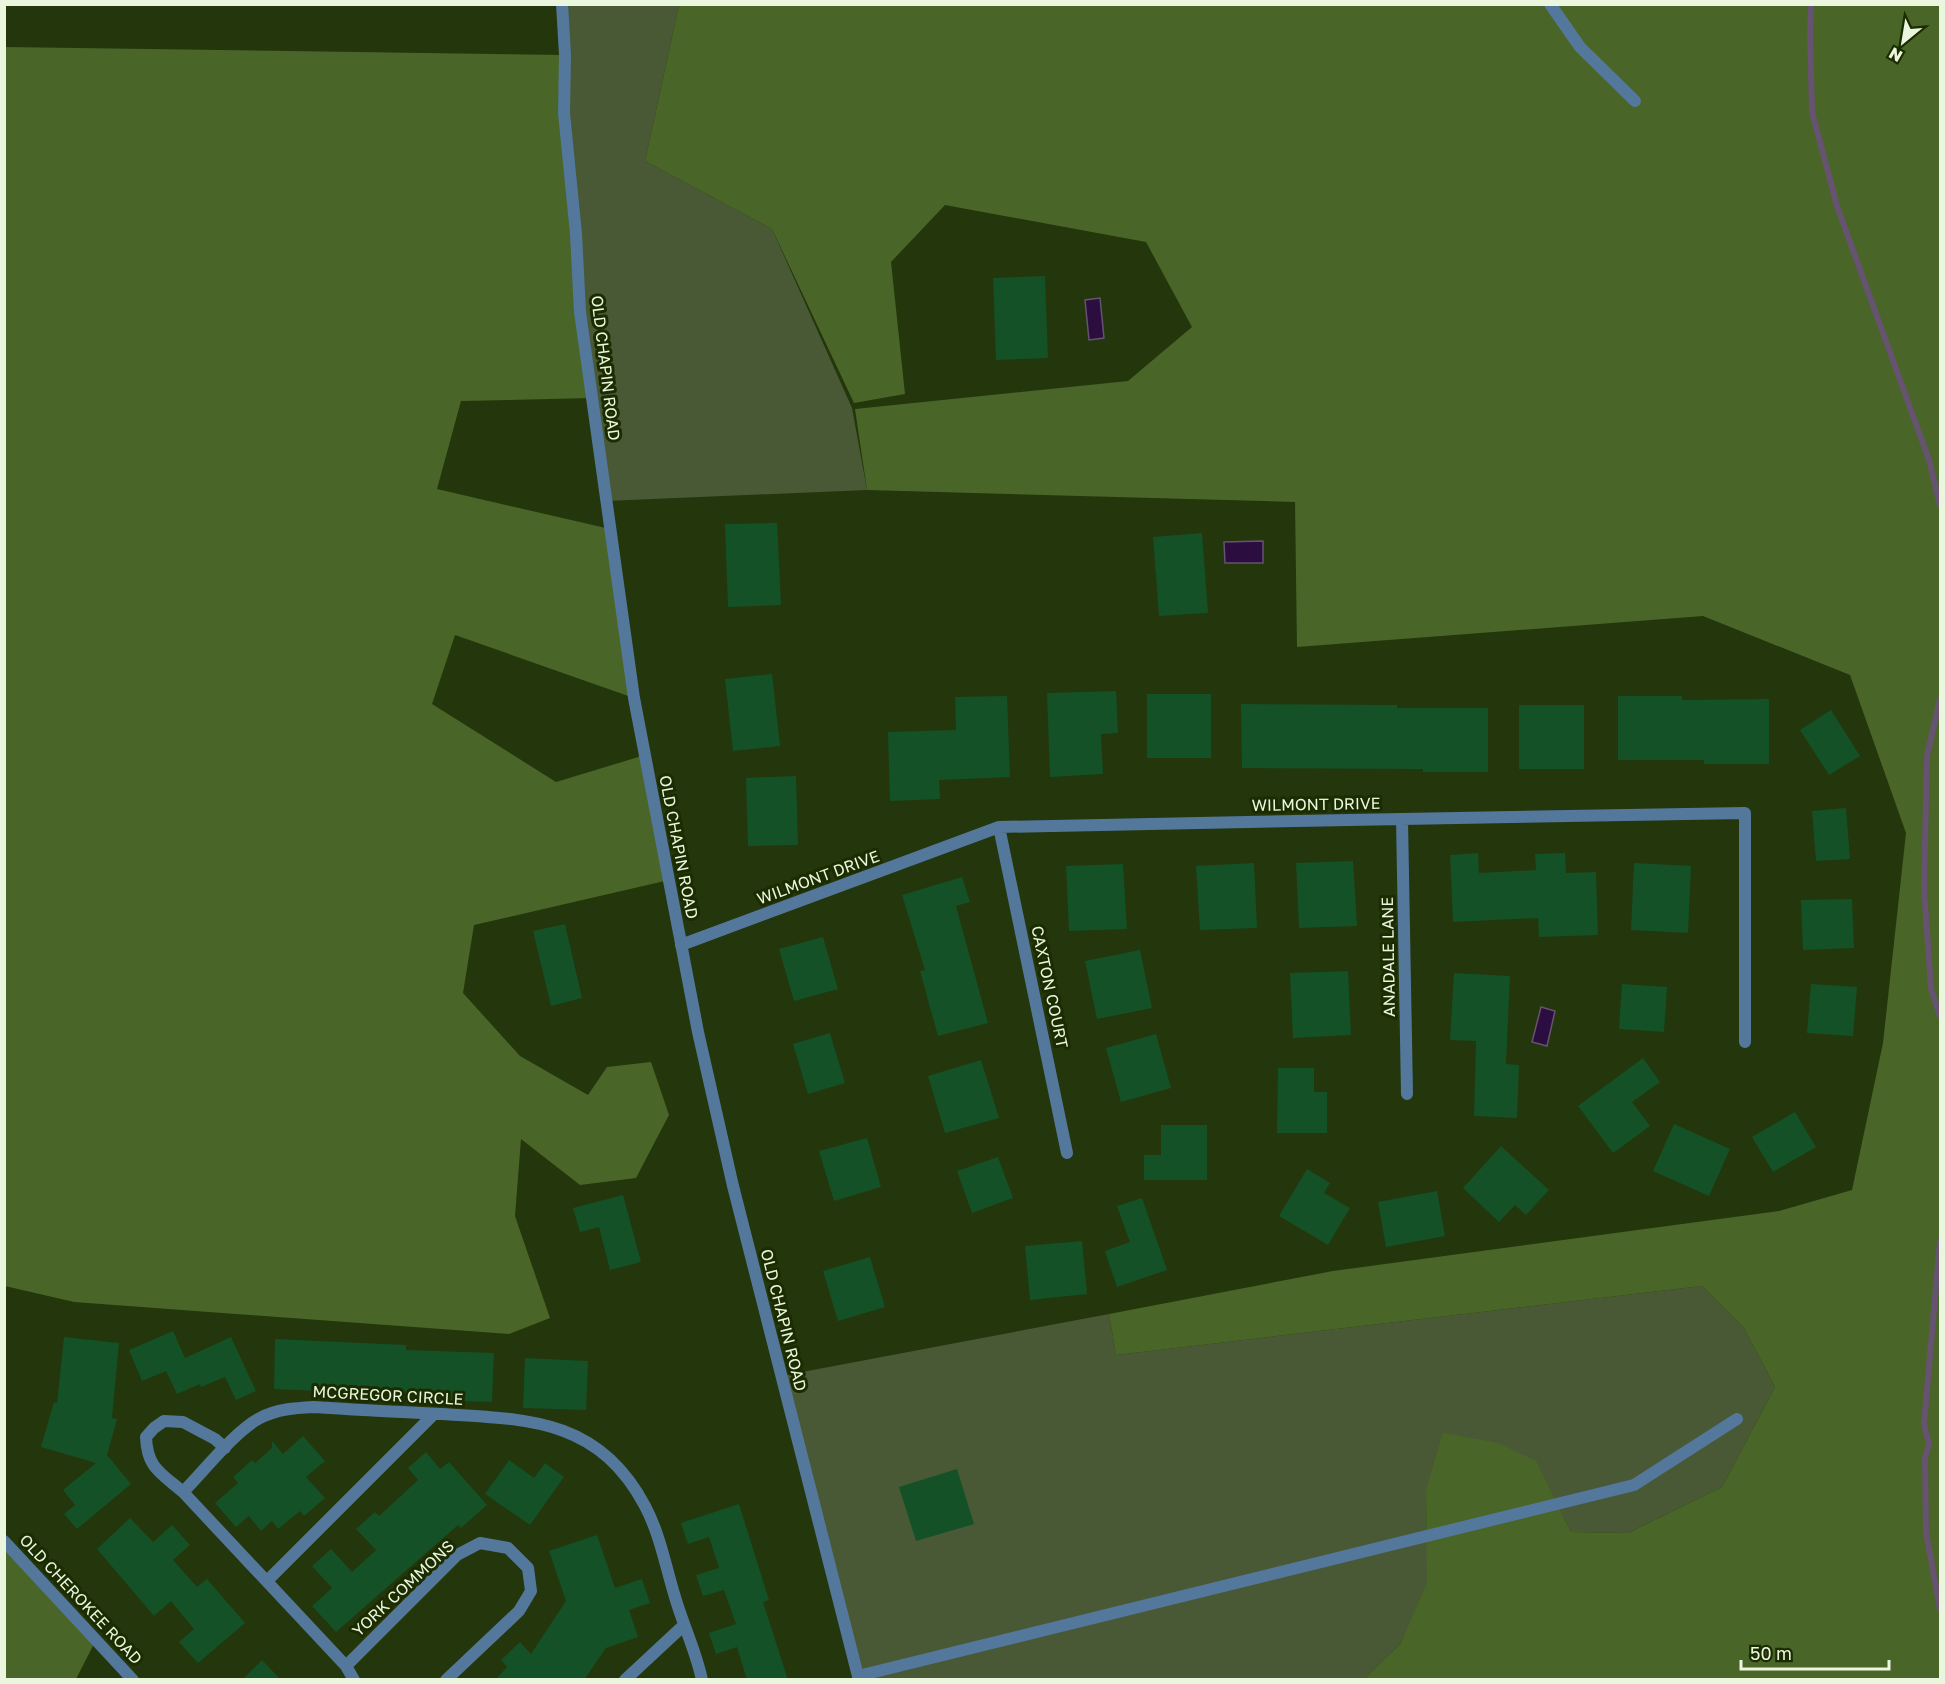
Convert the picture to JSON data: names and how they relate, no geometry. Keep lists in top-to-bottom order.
{
  "streets": {
    "street": [
      "OLD CHAPIN ROAD",
      "WILMONT DRIVE",
      "ANADALE LANE",
      "CAXTON COURT",
      "MCGREGOR CIRCLE",
      "YORK COMMONS",
      "OLD CHEROKEE ROAD"
    ]
  },
  "crossings": [
    ["OLD CHAPIN ROAD", "WILMONT DRIVE"],
    ["WILMONT DRIVE", "ANADALE LANE"],
    ["WILMONT DRIVE", "CAXTON COURT"]
  ],
  "scale_bar": "50 m",
  "north": "bottom left"
}
